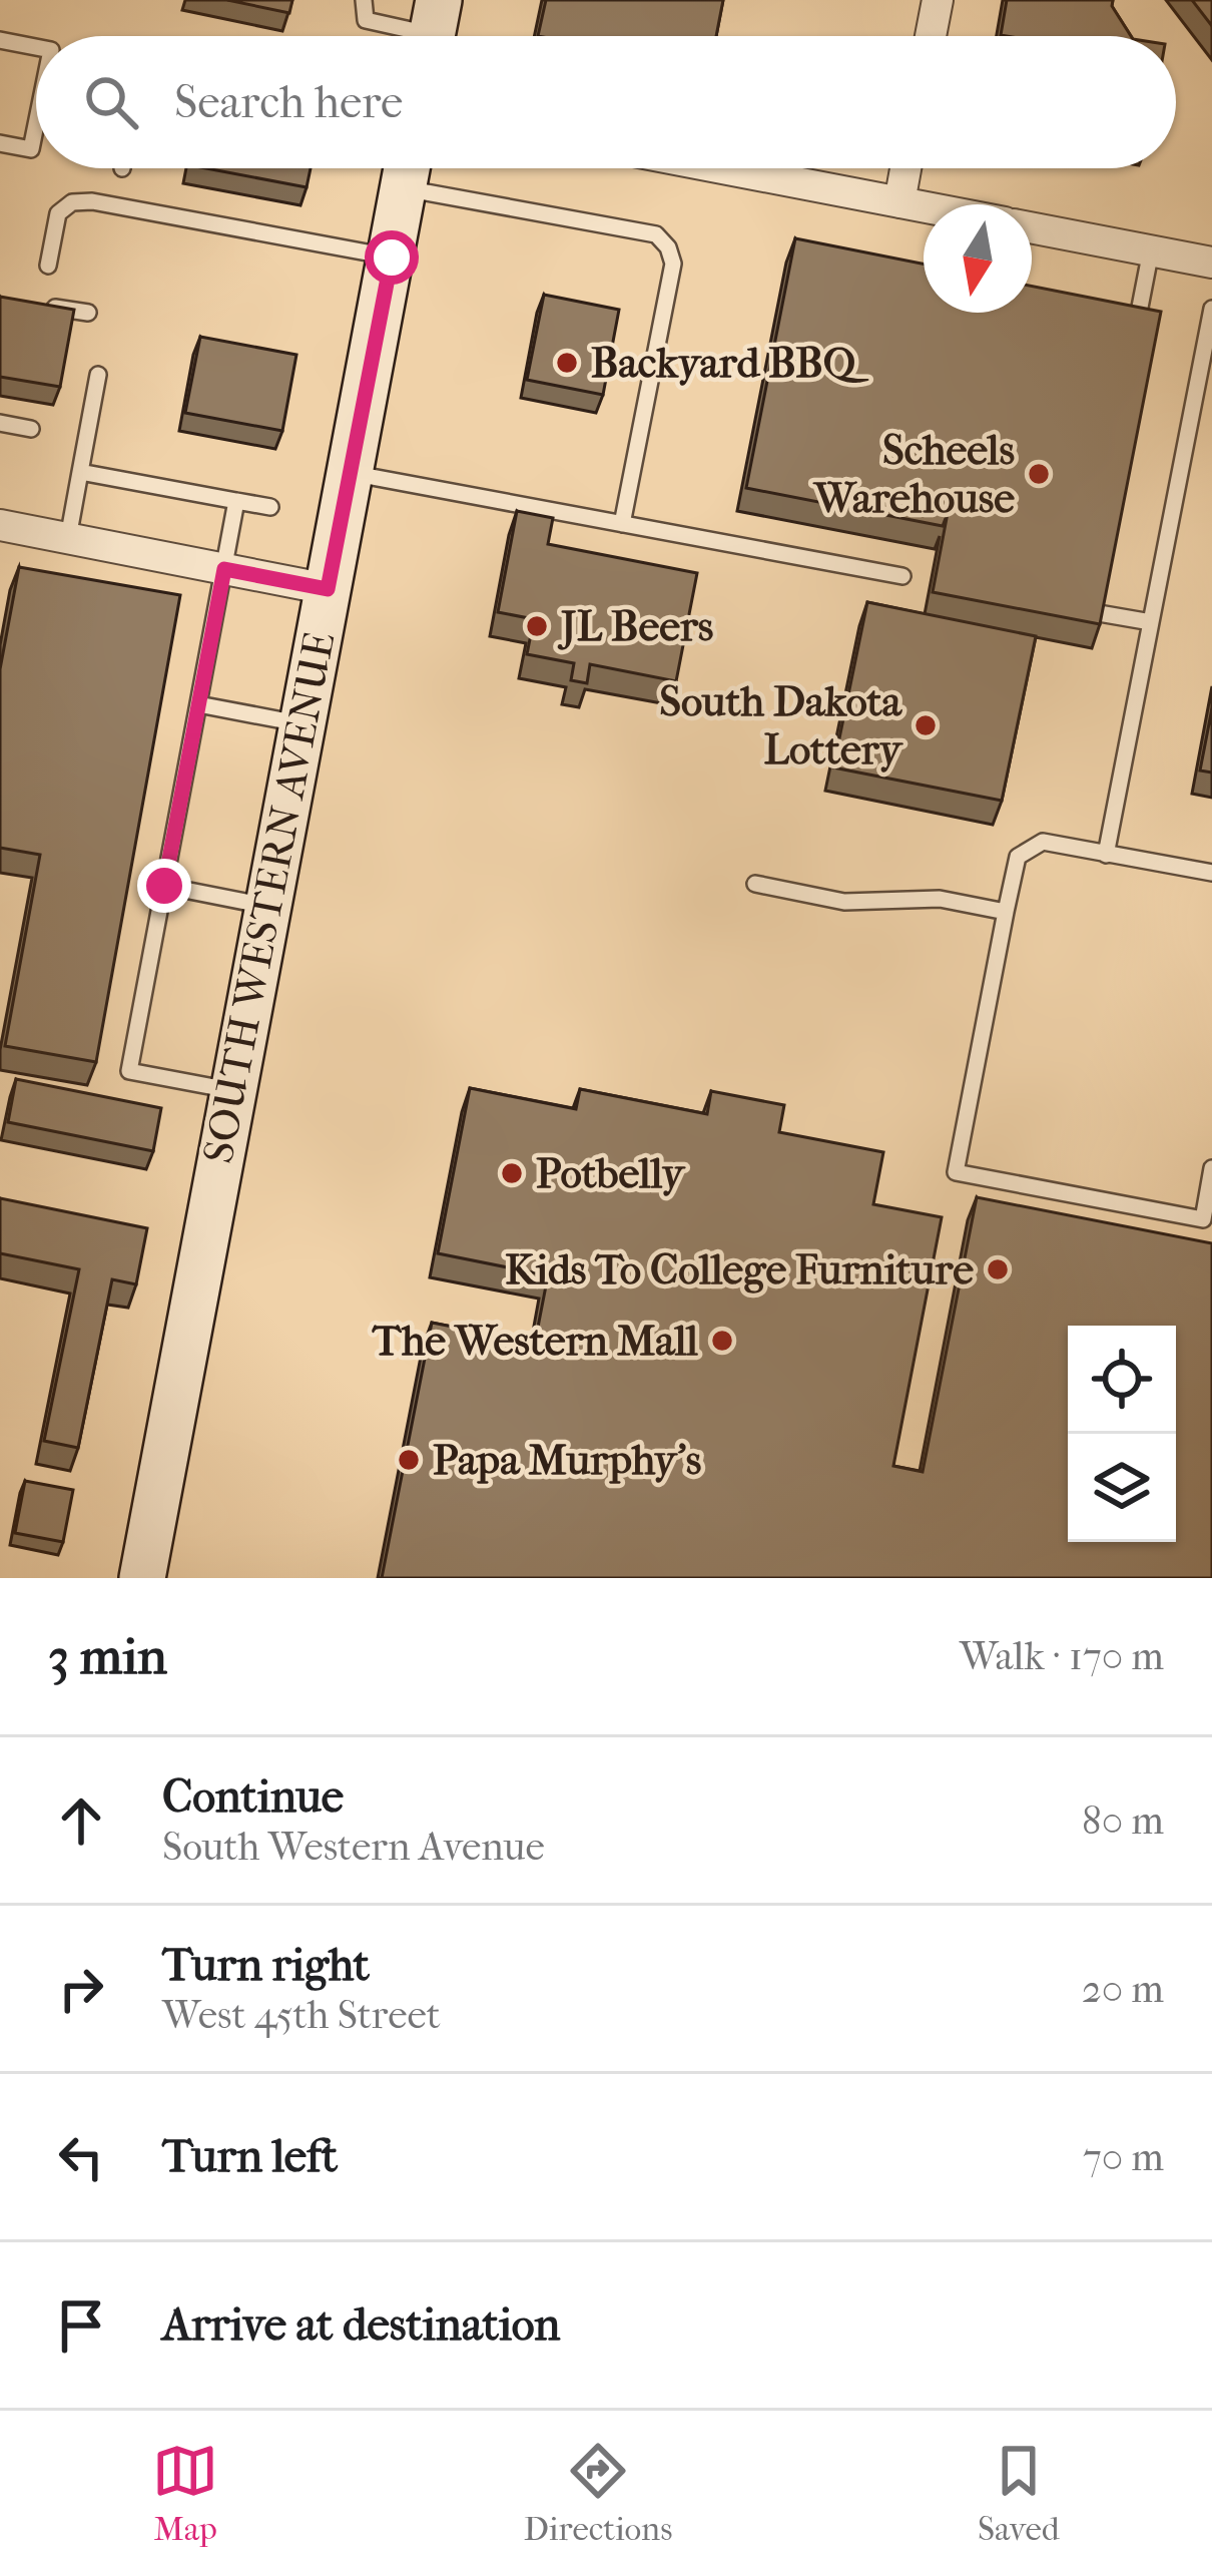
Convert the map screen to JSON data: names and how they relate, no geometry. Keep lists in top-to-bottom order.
{
  "streets": {
    "main road": ["SOUTH WESTERN AVENUE"]
  },
  "places": [
    "Backyard BBQ",
    "Scheels Warehouse",
    "JL Beers",
    "South Dakota Lottery",
    "Potbelly",
    "Kids To College Furniture",
    "The Western Mall",
    "Papa Murphy's"
  ],
  "north": "bottom",
  "page": {
    "search": "Search here",
    "heading": ["3 min", "Walk · 170 m"],
    "list": [
      ["Continue", "South Western Avenue", "80 m"],
      ["Turn right", "West 45th Street", "20 m"],
      ["Turn left", "70 m"],
      "Arrive at destination"
    ],
    "nav": ["Map", "Directions", "Saved"]
  }
}
